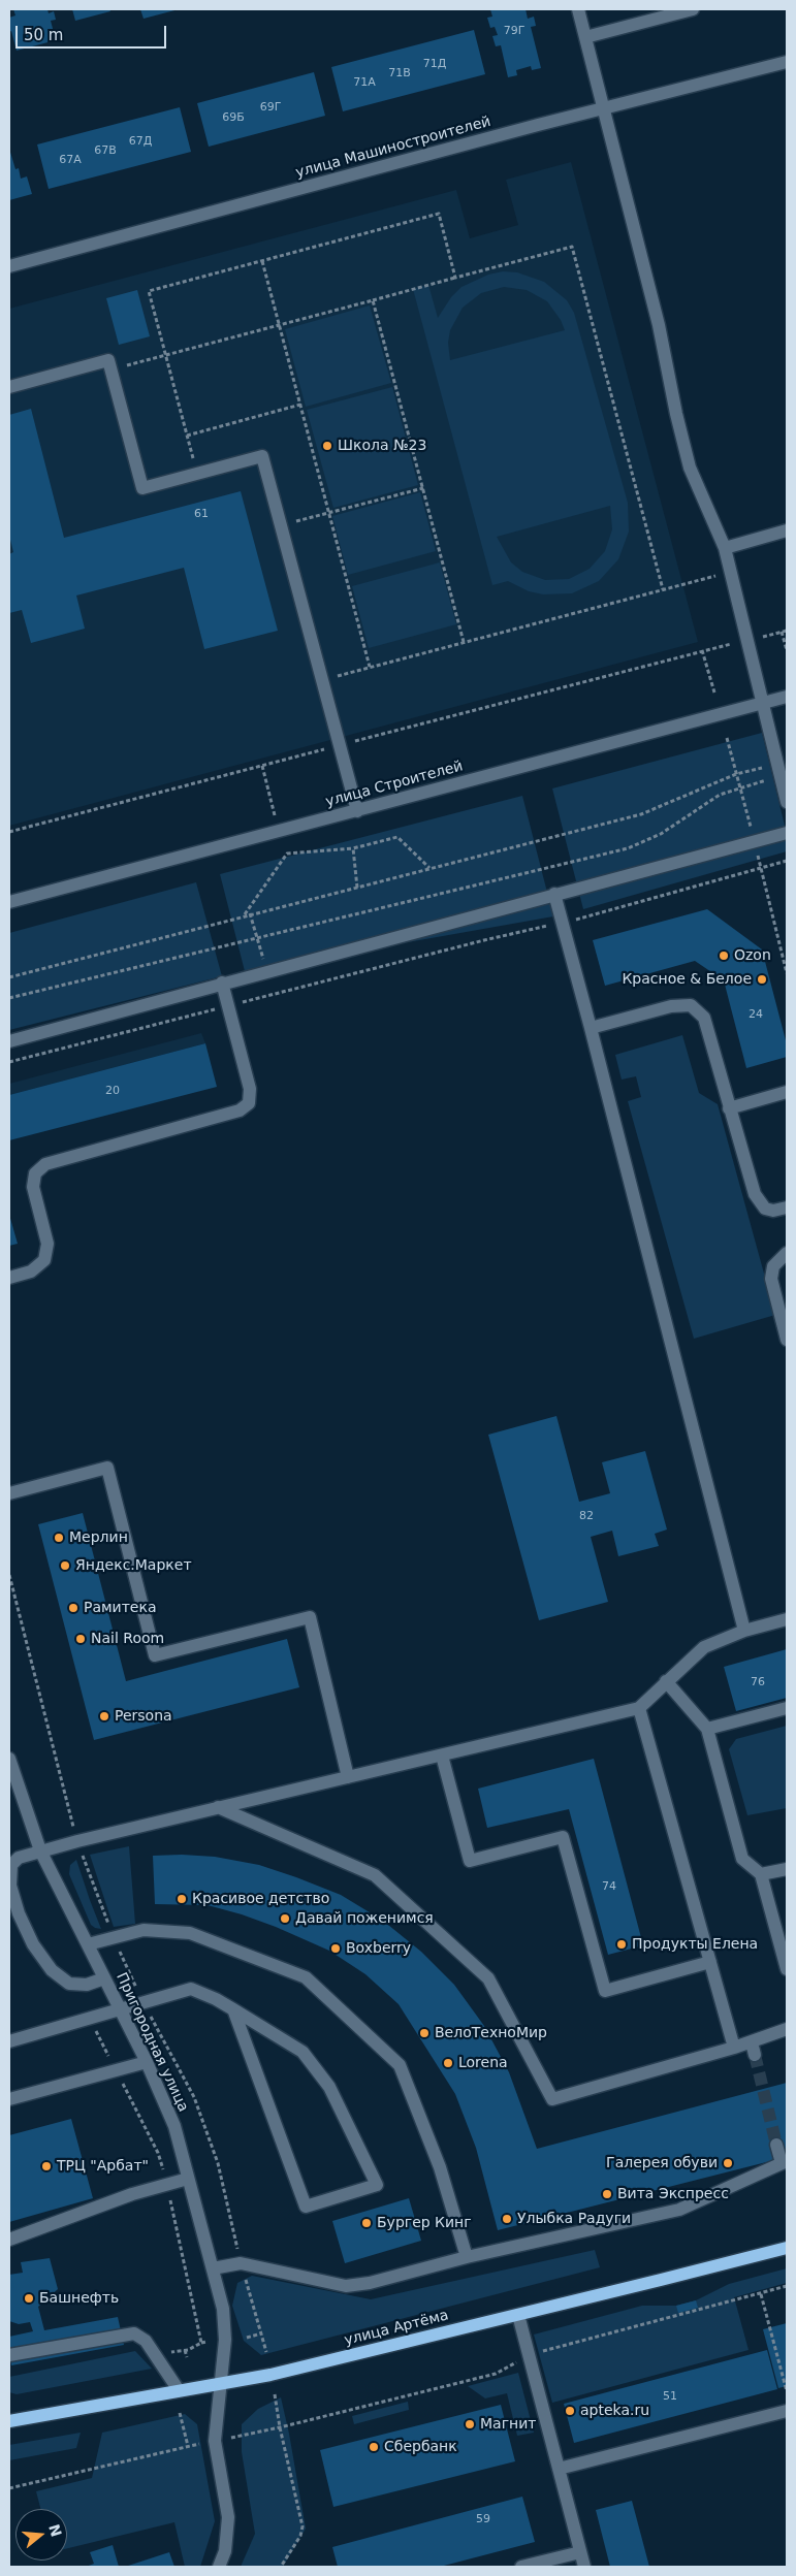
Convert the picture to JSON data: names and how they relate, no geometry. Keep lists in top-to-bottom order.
{
  "streets": {
    "main road": ["улица Артёма"],
    "street": ["улица Машиностроителей", "улица Строителей", "Пригородная улица"]
  },
  "crossings": [
    ["Пригородная улица", "улица Артёма"]
  ],
  "places": [
    "Школа №23",
    "Ozon",
    "Красное & Белое",
    "Мерлин",
    "Яндекс.Маркет",
    "Рамитека",
    "Nail Room",
    "Persona",
    "Красивое детство",
    "Давай поженимся",
    "Продукты Елена",
    "Boxberry",
    "ВелоТехноМир",
    "Lorena",
    "Галерея обуви",
    "ТРЦ \"Арбат\"",
    "Вита Экспресс",
    "Улыбка Радуги",
    "Бургер Кинг",
    "Башнефть",
    "apteka.ru",
    "Магнит",
    "Сбербанк"
  ],
  "house_numbers": [
    "79Г",
    "71Д",
    "71В",
    "71А",
    "69Г",
    "69Б",
    "67Д",
    "67В",
    "67А",
    "61",
    "24",
    "20",
    "82",
    "76",
    "74",
    "51",
    "59"
  ],
  "scale_bar": "50 m",
  "north": "right"
}
